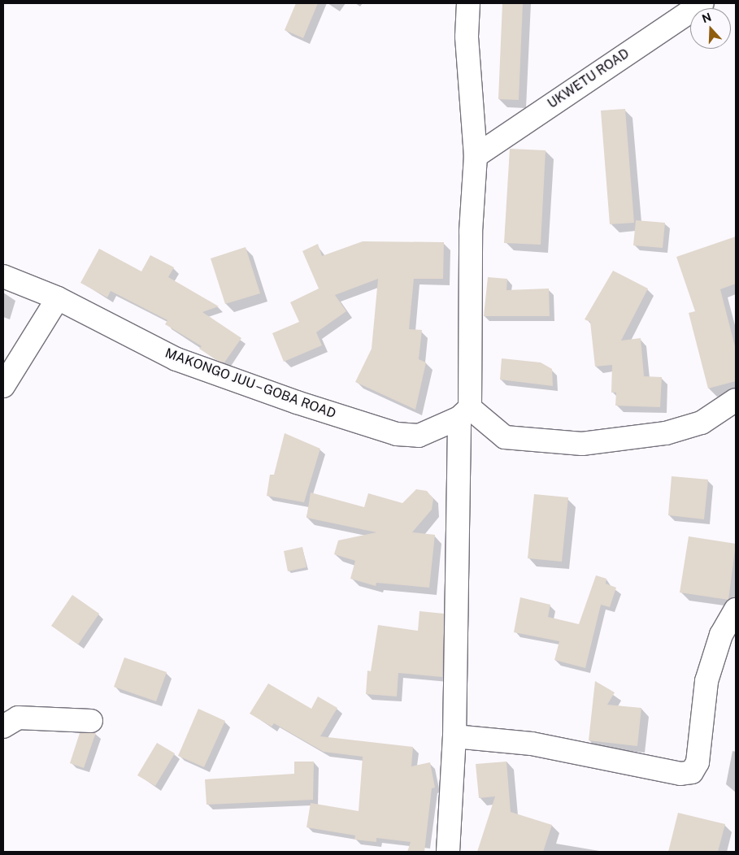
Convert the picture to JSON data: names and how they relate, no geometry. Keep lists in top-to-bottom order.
{
  "streets": {
    "street": ["UKWETU ROAD", "MAKONGO JUU – GOBA ROAD"]
  },
  "north": "top"
}
